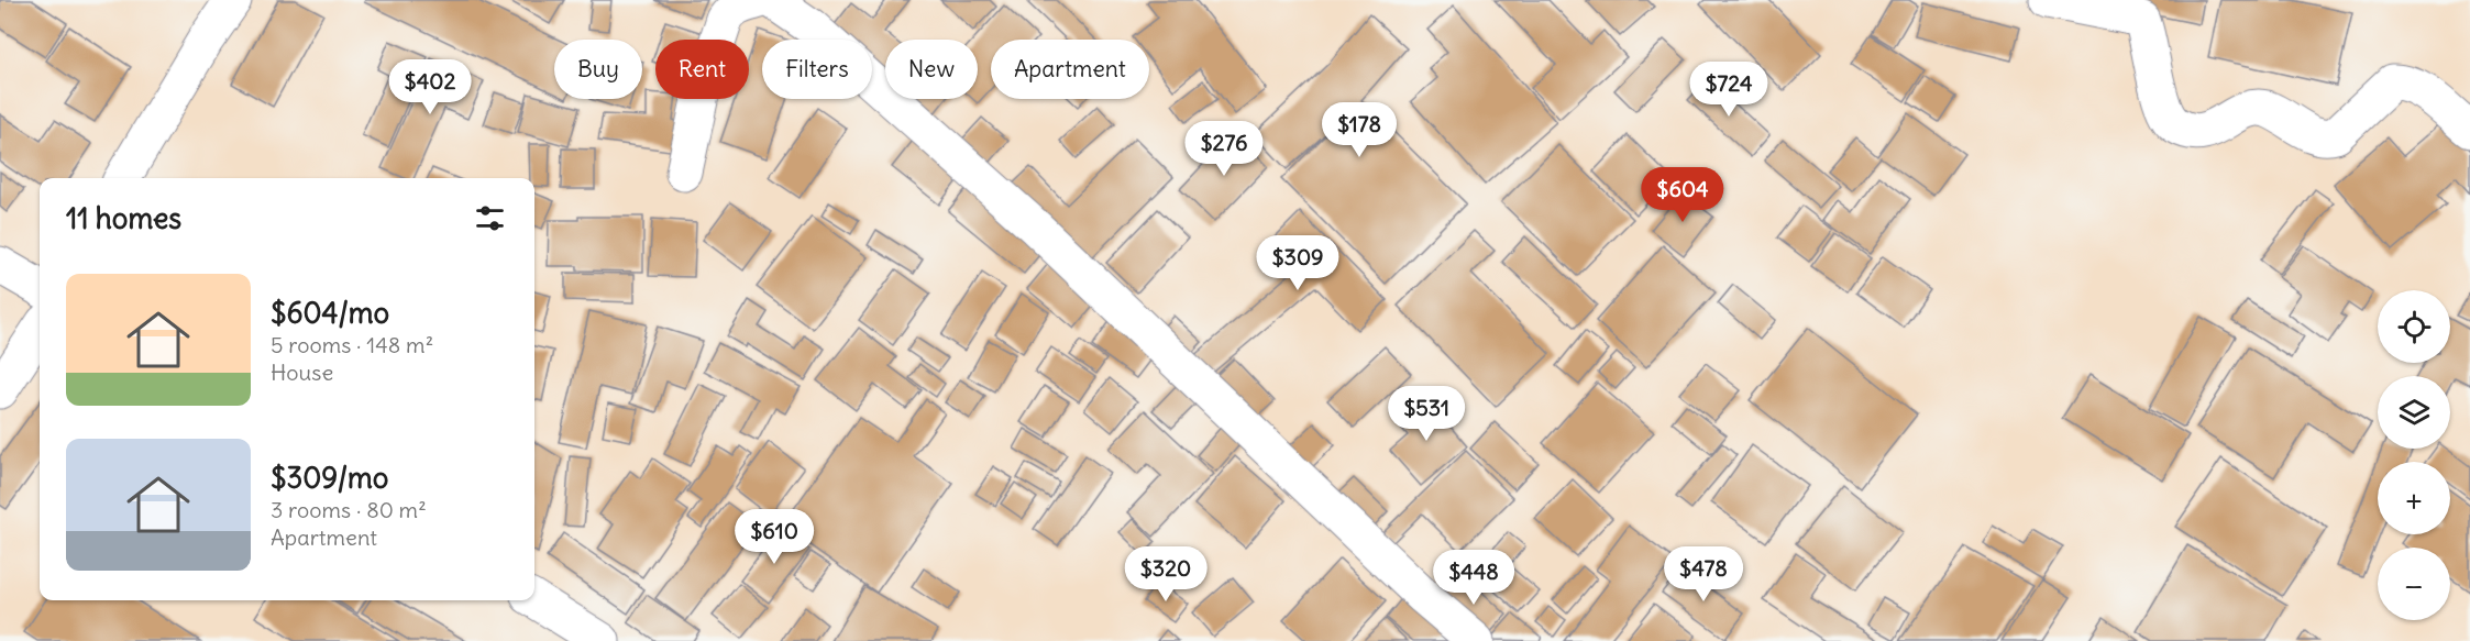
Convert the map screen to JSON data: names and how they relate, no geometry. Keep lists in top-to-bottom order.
{
  "page": {
    "chip": [
      "Buy",
      "Rent",
      "Filters",
      "New",
      "Apartment"
    ],
    "price": [
      "$402",
      "$724",
      "$178",
      "$276",
      "$604",
      "$309",
      "$531",
      "$610",
      "$320",
      "$478",
      "$448"
    ],
    "heading": "11 homes",
    "list": [
      {
        "name": "$604/mo",
        "note": "5 rooms · 148 m² · House"
      },
      {
        "name": "$309/mo",
        "note": "3 rooms · 80 m² · Apartment"
      }
    ],
    "map_buttons": ["+", "−"]
  }
}
